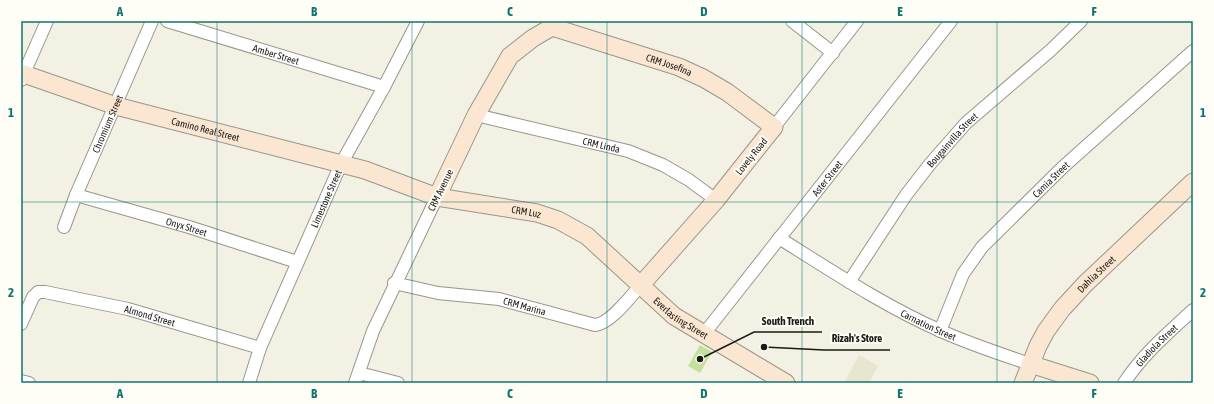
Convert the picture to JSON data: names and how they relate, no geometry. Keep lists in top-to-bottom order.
{
  "streets": {
    "street": [
      "Amber Street",
      "CRM Josefina",
      "Chromium Street",
      "Camino Real Street",
      "Bougainvilla Street",
      "CRM Linda",
      "Lovely Road",
      "Aster Street",
      "Camia Street",
      "CRM Avenue",
      "Limestone Street",
      "CRM Luz",
      "Onyx Street",
      "Dahlia Street",
      "CRM Marina",
      "Almond Street",
      "Everlasting Street",
      "Carnation Street",
      "Gladiola Street"
    ]
  },
  "crossings": [
    ["Amber Street", "Limestone Street"],
    ["CRM Josefina", "Lovely Road"],
    ["CRM Josefina", "CRM Avenue"],
    ["Chromium Street", "Camino Real Street"],
    ["Chromium Street", "Onyx Street"],
    ["Camino Real Street", "Limestone Street"],
    ["Camino Real Street", "CRM Luz"],
    ["Bougainvilla Street", "Carnation Street"],
    ["CRM Linda", "Lovely Road"],
    ["CRM Linda", "CRM Avenue"],
    ["Lovely Road", "CRM Luz"],
    ["Lovely Road", "CRM Marina"],
    ["Lovely Road", "Everlasting Street"],
    ["Aster Street", "Everlasting Street"],
    ["Aster Street", "Carnation Street"],
    ["Camia Street", "Carnation Street"],
    ["CRM Avenue", "CRM Luz"],
    ["CRM Avenue", "CRM Marina"],
    ["Limestone Street", "Onyx Street"],
    ["Limestone Street", "Almond Street"],
    ["CRM Luz", "CRM Marina"],
    ["CRM Luz", "Everlasting Street"],
    ["Dahlia Street", "Carnation Street"],
    ["CRM Marina", "Everlasting Street"]
  ],
  "places": ["Rizah's Store", "South Trench"],
  "grid": {
    "columns": [
      "A",
      "B",
      "C",
      "D",
      "E",
      "F"
    ],
    "rows": ["1", "2"]
  }
}
